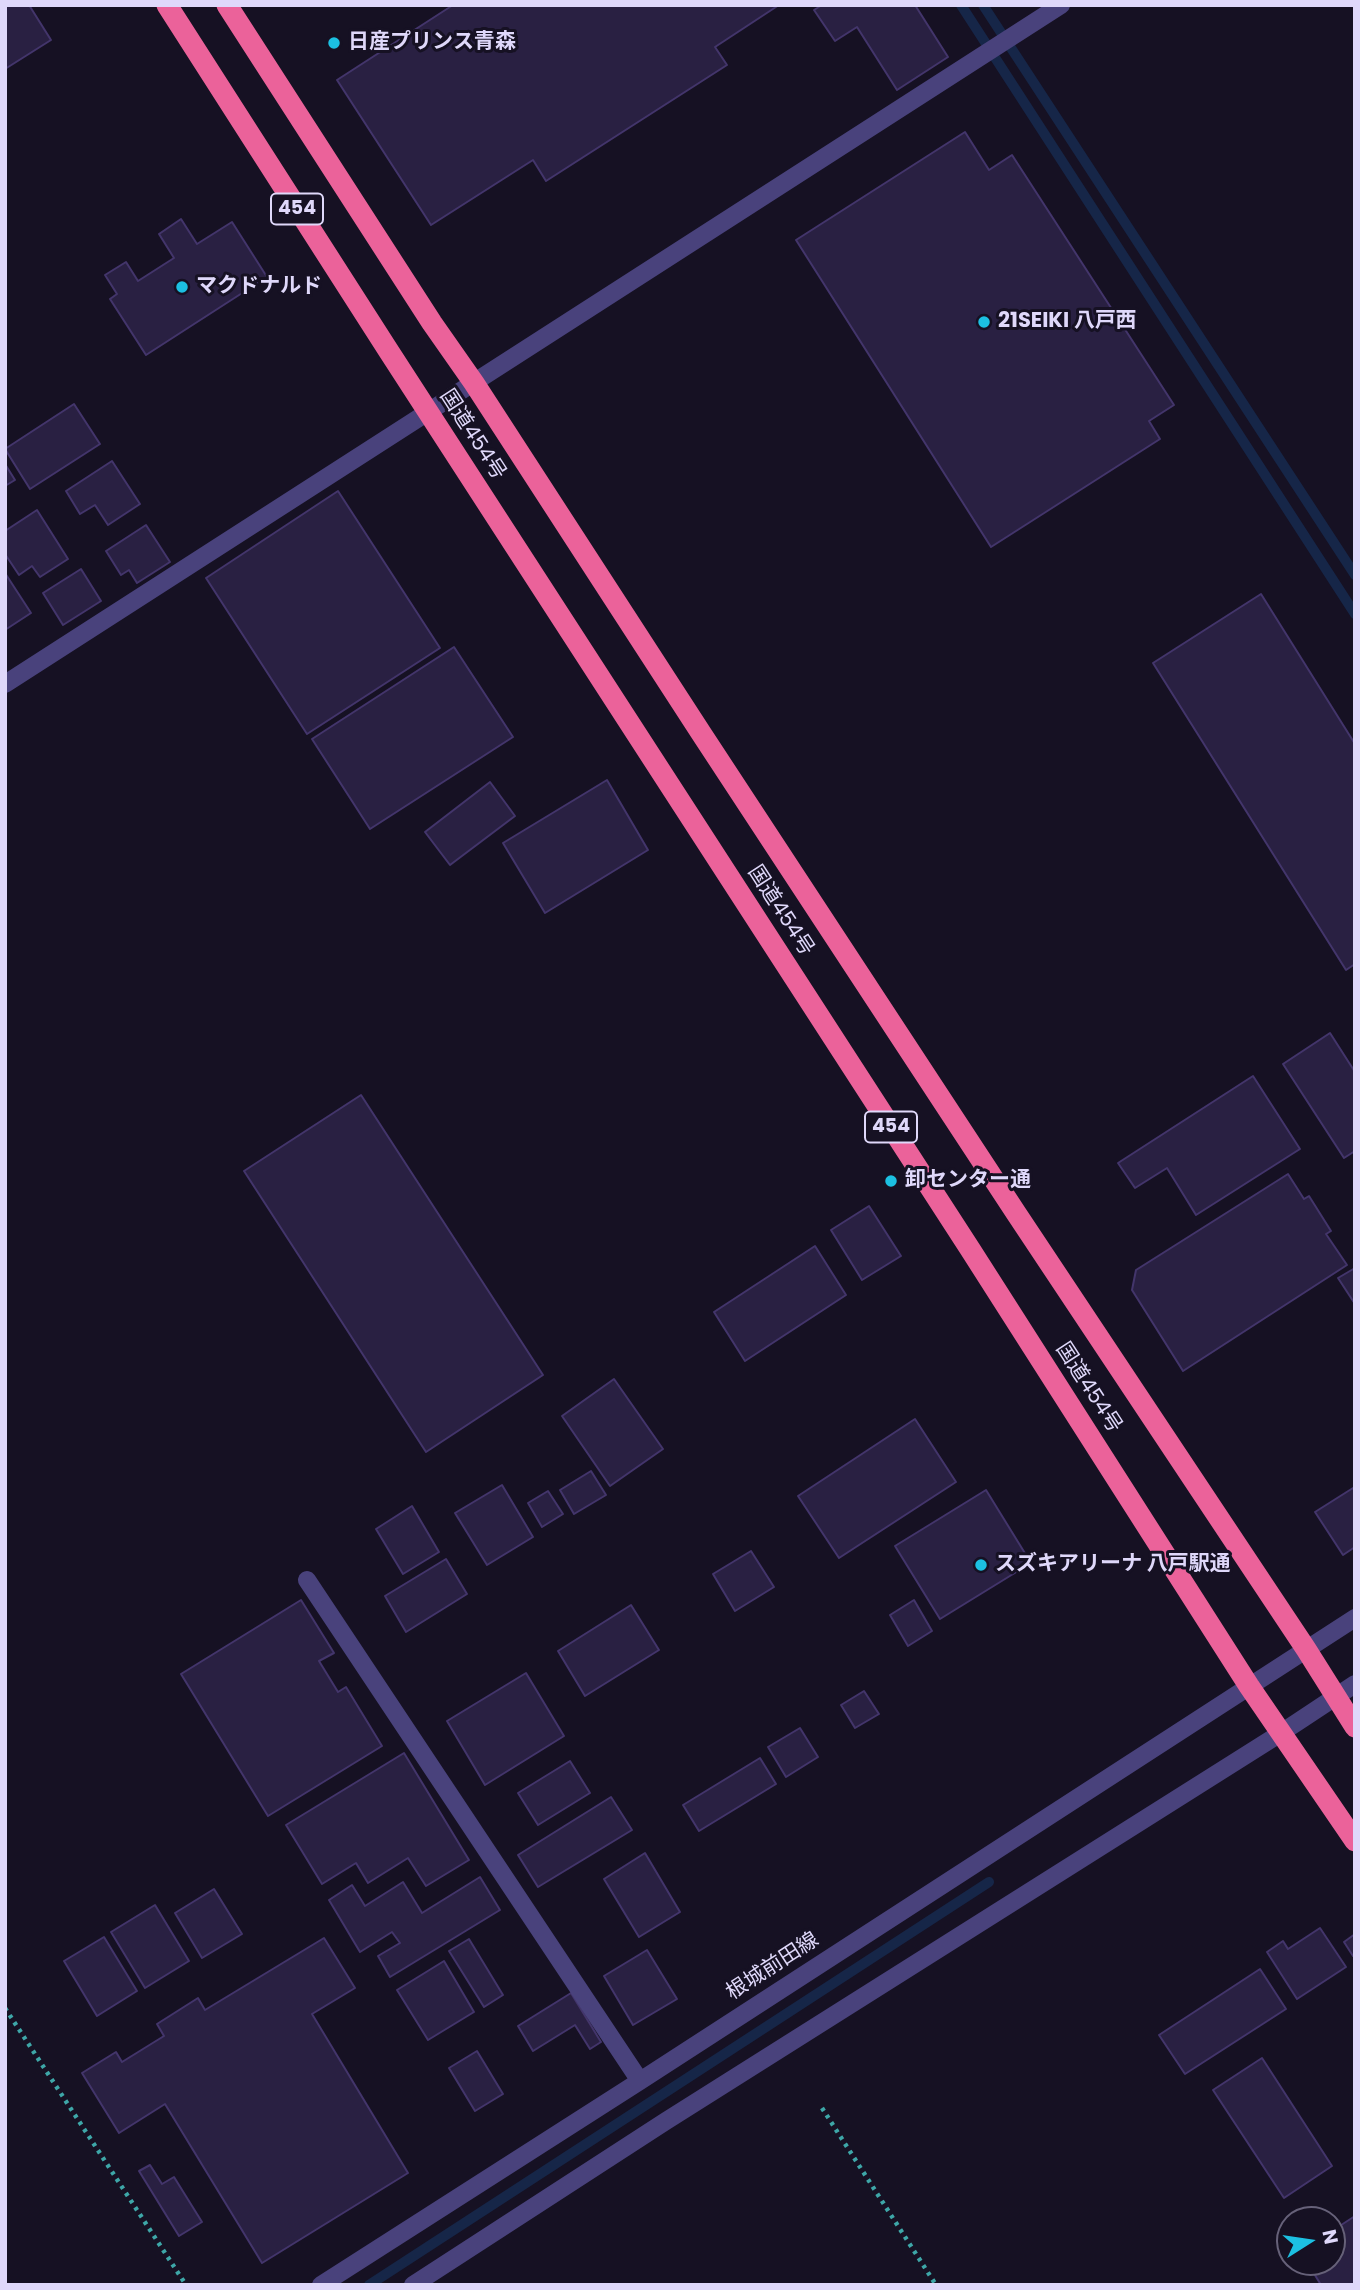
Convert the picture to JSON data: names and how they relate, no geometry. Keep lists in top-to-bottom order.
{
  "streets": {
    "highway": ["454", "国道454号"],
    "street": ["根城前田線"]
  },
  "crossings": [
    ["国道454号", "根城前田線"]
  ],
  "places": [
    "日産プリンス青森",
    "マクドナルド",
    "21SEIKI 八戸西",
    "卸センター通",
    "スズキアリーナ 八戸駅通"
  ],
  "north": "right"
}
